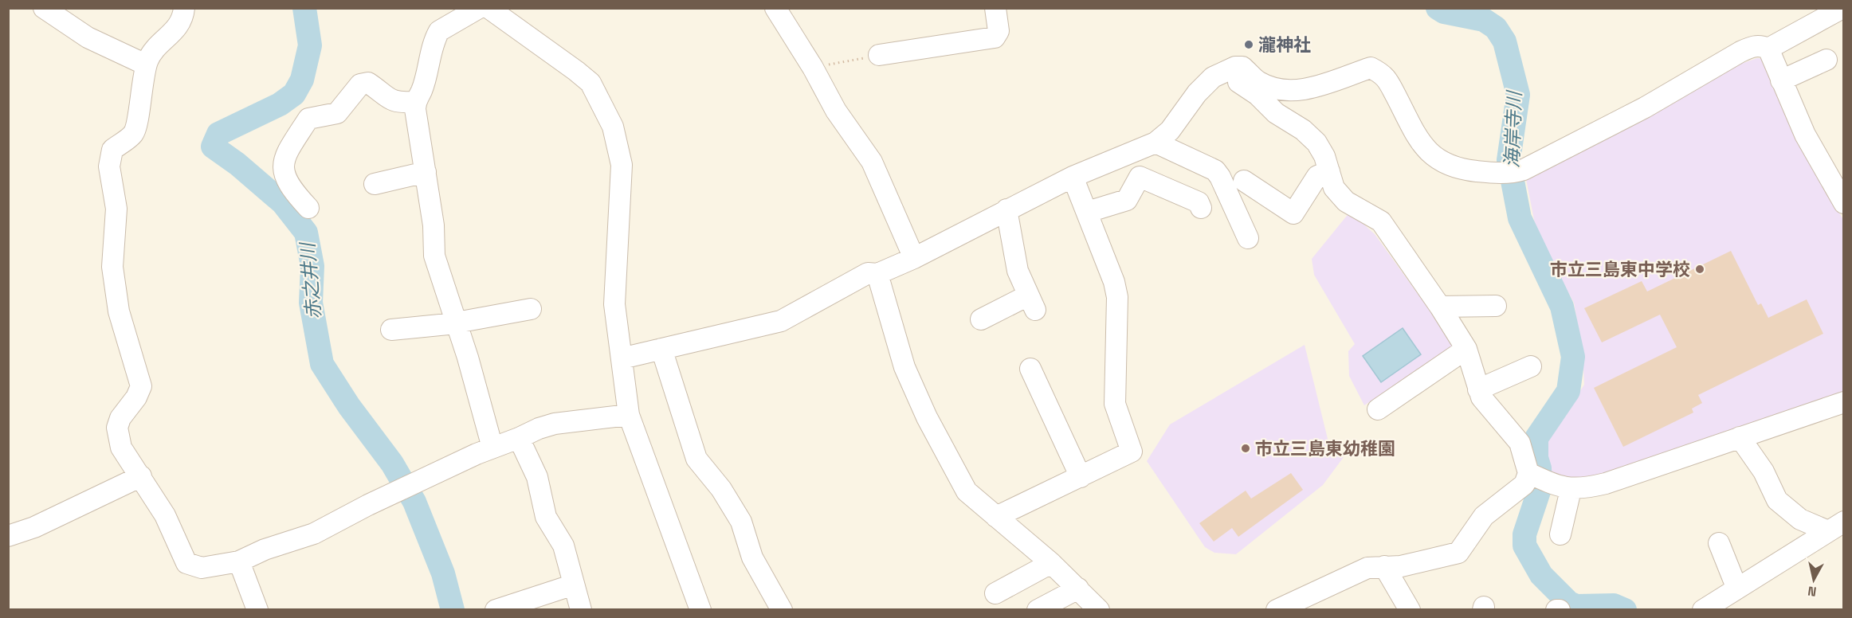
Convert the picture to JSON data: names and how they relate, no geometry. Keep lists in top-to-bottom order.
{
  "water": ["海岸寺川", "赤之井川"],
  "places": ["瀧神社", "市立三島東中学校", "市立三島東幼稚園"],
  "north": "bottom"
}
